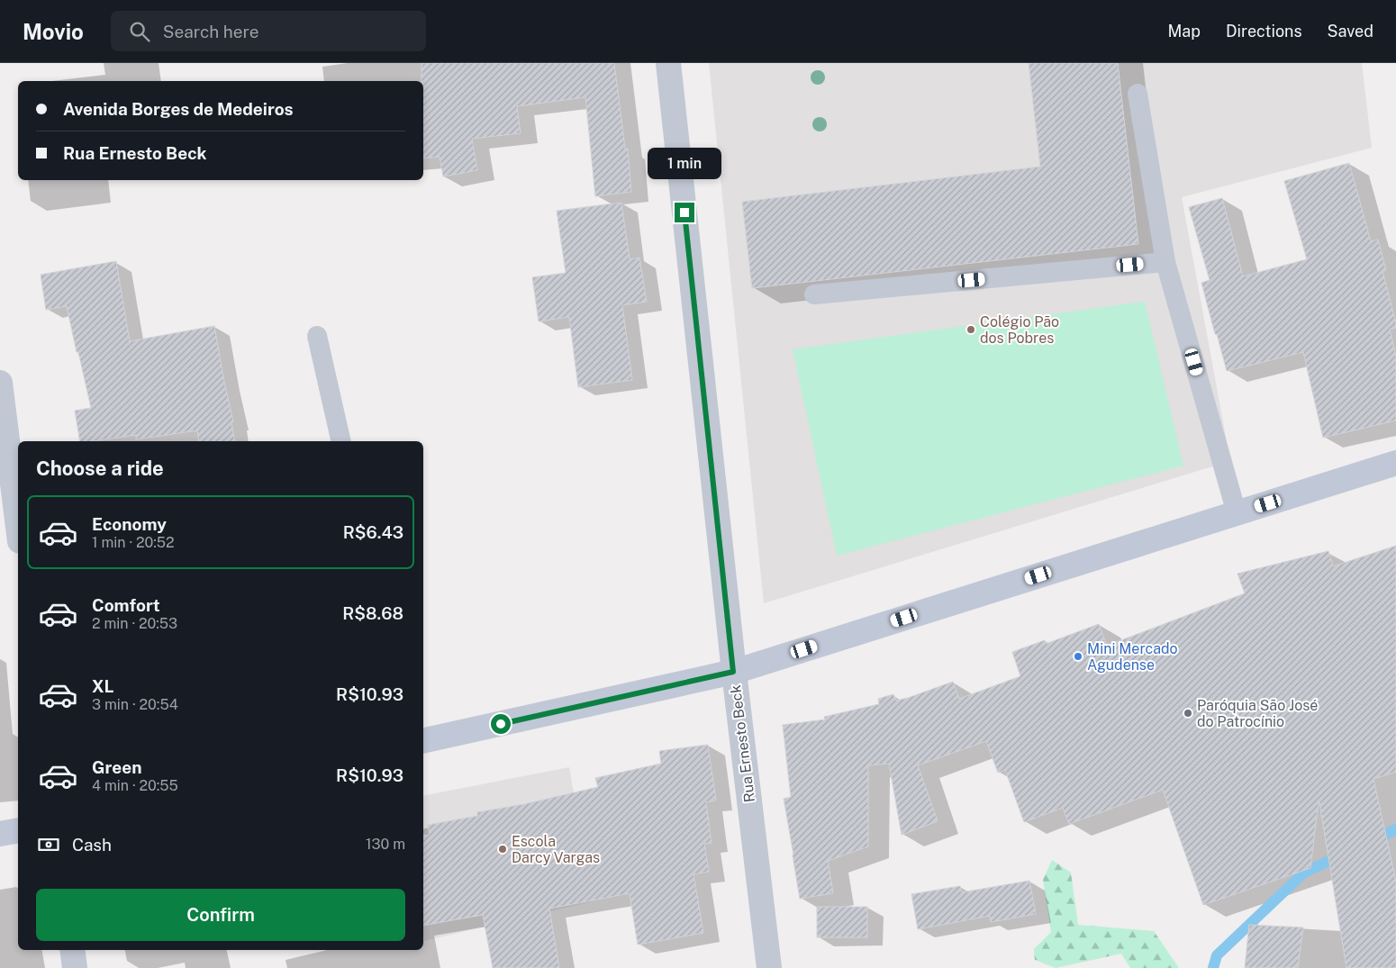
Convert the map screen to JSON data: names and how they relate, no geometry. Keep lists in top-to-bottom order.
{
  "streets": {
    "street": ["Rua Ernesto Beck"]
  },
  "places": [
    "Colégio Pão dos Pobres",
    "Mini Mercado Agudense",
    "Paróquia São José do Patrocínio",
    "Escola Darcy Vargas"
  ],
  "page": {
    "header": "Movio",
    "search": "Search here",
    "nav": ["Map", "Directions", "Saved"],
    "banner": ["Avenida Borges de Medeiros", "Rua Ernesto Beck"],
    "bubble": "1 min",
    "heading": "Choose a ride",
    "list": [
      {
        "name": "Economy",
        "note": "1 min · 20:52",
        "value": "R$6.43"
      },
      {
        "name": "Comfort",
        "note": "2 min · 20:53",
        "value": "R$8.68"
      },
      {
        "name": "XL",
        "note": "3 min · 20:54",
        "value": "R$10.93"
      },
      {
        "name": "Green",
        "note": "4 min · 20:55",
        "value": "R$10.93"
      }
    ],
    "pay": ["Cash", "130 m"],
    "buttons": "Confirm"
  }
}
